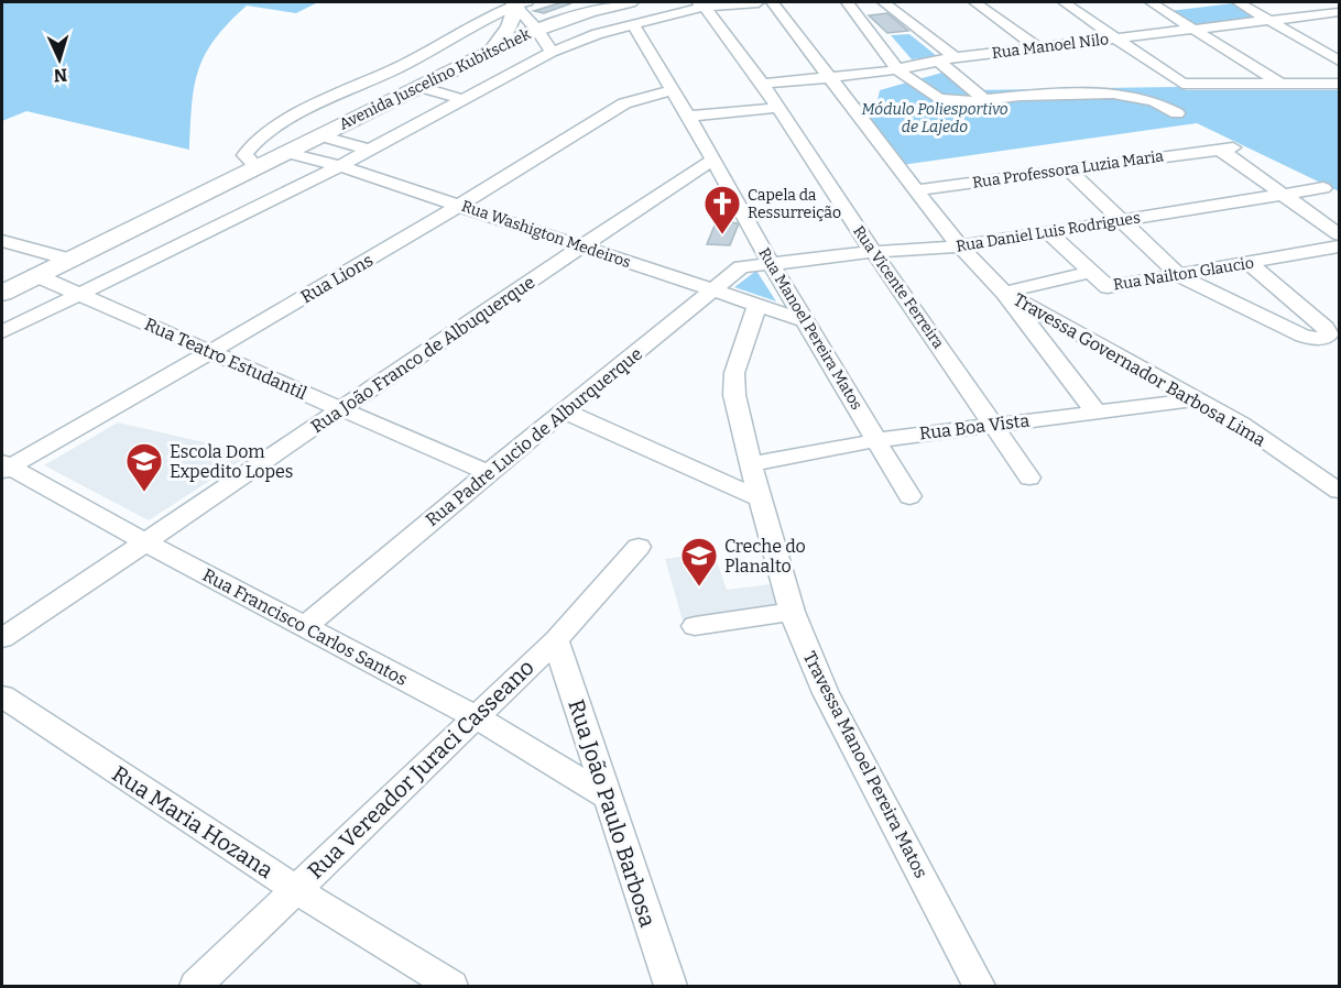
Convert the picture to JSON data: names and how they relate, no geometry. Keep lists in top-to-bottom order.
{
  "streets": {
    "main road": ["Avenida Juscelino Kubitschek"],
    "street": [
      "Rua Manoel Nilo",
      "Rua Professora Luzia Maria",
      "Rua Daniel Luis Rodrigues",
      "Rua Washigton Medeiros",
      "Rua Nailton Glaucio",
      "Rua Lions",
      "Rua Vicente Ferreira",
      "Rua Manoel Pereira Matos",
      "Rua João Franco de Albuquerque",
      "Rua Teatro Estudantil",
      "Travessa Governador Barbosa Lima",
      "Rua Boa Vista",
      "Rua Padre Lucio de Alburquerque",
      "Rua Francisco Carlos Santos",
      "Travessa Manoel Pereira Matos",
      "Rua Vereador Juraci Casseano",
      "Rua João Paulo Barbosa",
      "Rua Maria Hozana"
    ]
  },
  "crossings": [
    ["Rua Manoel Nilo", "Rua Vicente Ferreira"],
    ["Avenida Juscelino Kubitschek", "Rua Washigton Medeiros"],
    ["Avenida Juscelino Kubitschek", "Rua Teatro Estudantil"],
    ["Rua Professora Luzia Maria", "Rua Daniel Luis Rodrigues"],
    ["Rua Daniel Luis Rodrigues", "Rua Nailton Glaucio"],
    ["Rua Daniel Luis Rodrigues", "Rua Vicente Ferreira"],
    ["Rua Daniel Luis Rodrigues", "Rua Manoel Pereira Matos"],
    ["Rua Daniel Luis Rodrigues", "Rua Padre Lucio de Alburquerque"],
    ["Rua Washigton Medeiros", "Rua Lions"],
    ["Rua Washigton Medeiros", "Rua Manoel Pereira Matos"],
    ["Rua Washigton Medeiros", "Rua João Franco de Albuquerque"],
    ["Rua Washigton Medeiros", "Rua Padre Lucio de Alburquerque"],
    ["Rua Washigton Medeiros", "Travessa Manoel Pereira Matos"],
    ["Rua Lions", "Rua Manoel Pereira Matos"],
    ["Rua Lions", "Rua Teatro Estudantil"],
    ["Rua Lions", "Rua Francisco Carlos Santos"],
    ["Rua Vicente Ferreira", "Rua Boa Vista"],
    ["Rua Manoel Pereira Matos", "Rua João Franco de Albuquerque"],
    ["Rua Manoel Pereira Matos", "Rua Boa Vista"],
    ["Rua Manoel Pereira Matos", "Rua Padre Lucio de Alburquerque"],
    ["Rua João Franco de Albuquerque", "Rua Teatro Estudantil"],
    ["Rua João Franco de Albuquerque", "Rua Francisco Carlos Santos"],
    ["Rua Teatro Estudantil", "Rua Padre Lucio de Alburquerque"],
    ["Travessa Governador Barbosa Lima", "Rua Boa Vista"],
    ["Rua Boa Vista", "Travessa Manoel Pereira Matos"],
    ["Rua Padre Lucio de Alburquerque", "Rua Francisco Carlos Santos"],
    ["Rua Francisco Carlos Santos", "Rua Vereador Juraci Casseano"],
    ["Rua Francisco Carlos Santos", "Rua João Paulo Barbosa"],
    ["Rua Vereador Juraci Casseano", "Rua João Paulo Barbosa"],
    ["Rua Vereador Juraci Casseano", "Rua Maria Hozana"]
  ],
  "parks": ["Módulo Poliesportivo de Lajedo"],
  "places": {
    "church": ["Capela da Ressurreição"],
    "school or university": ["Escola Dom Expedito Lopes", "Creche do Planalto"]
  },
  "north": "bottom"
}
